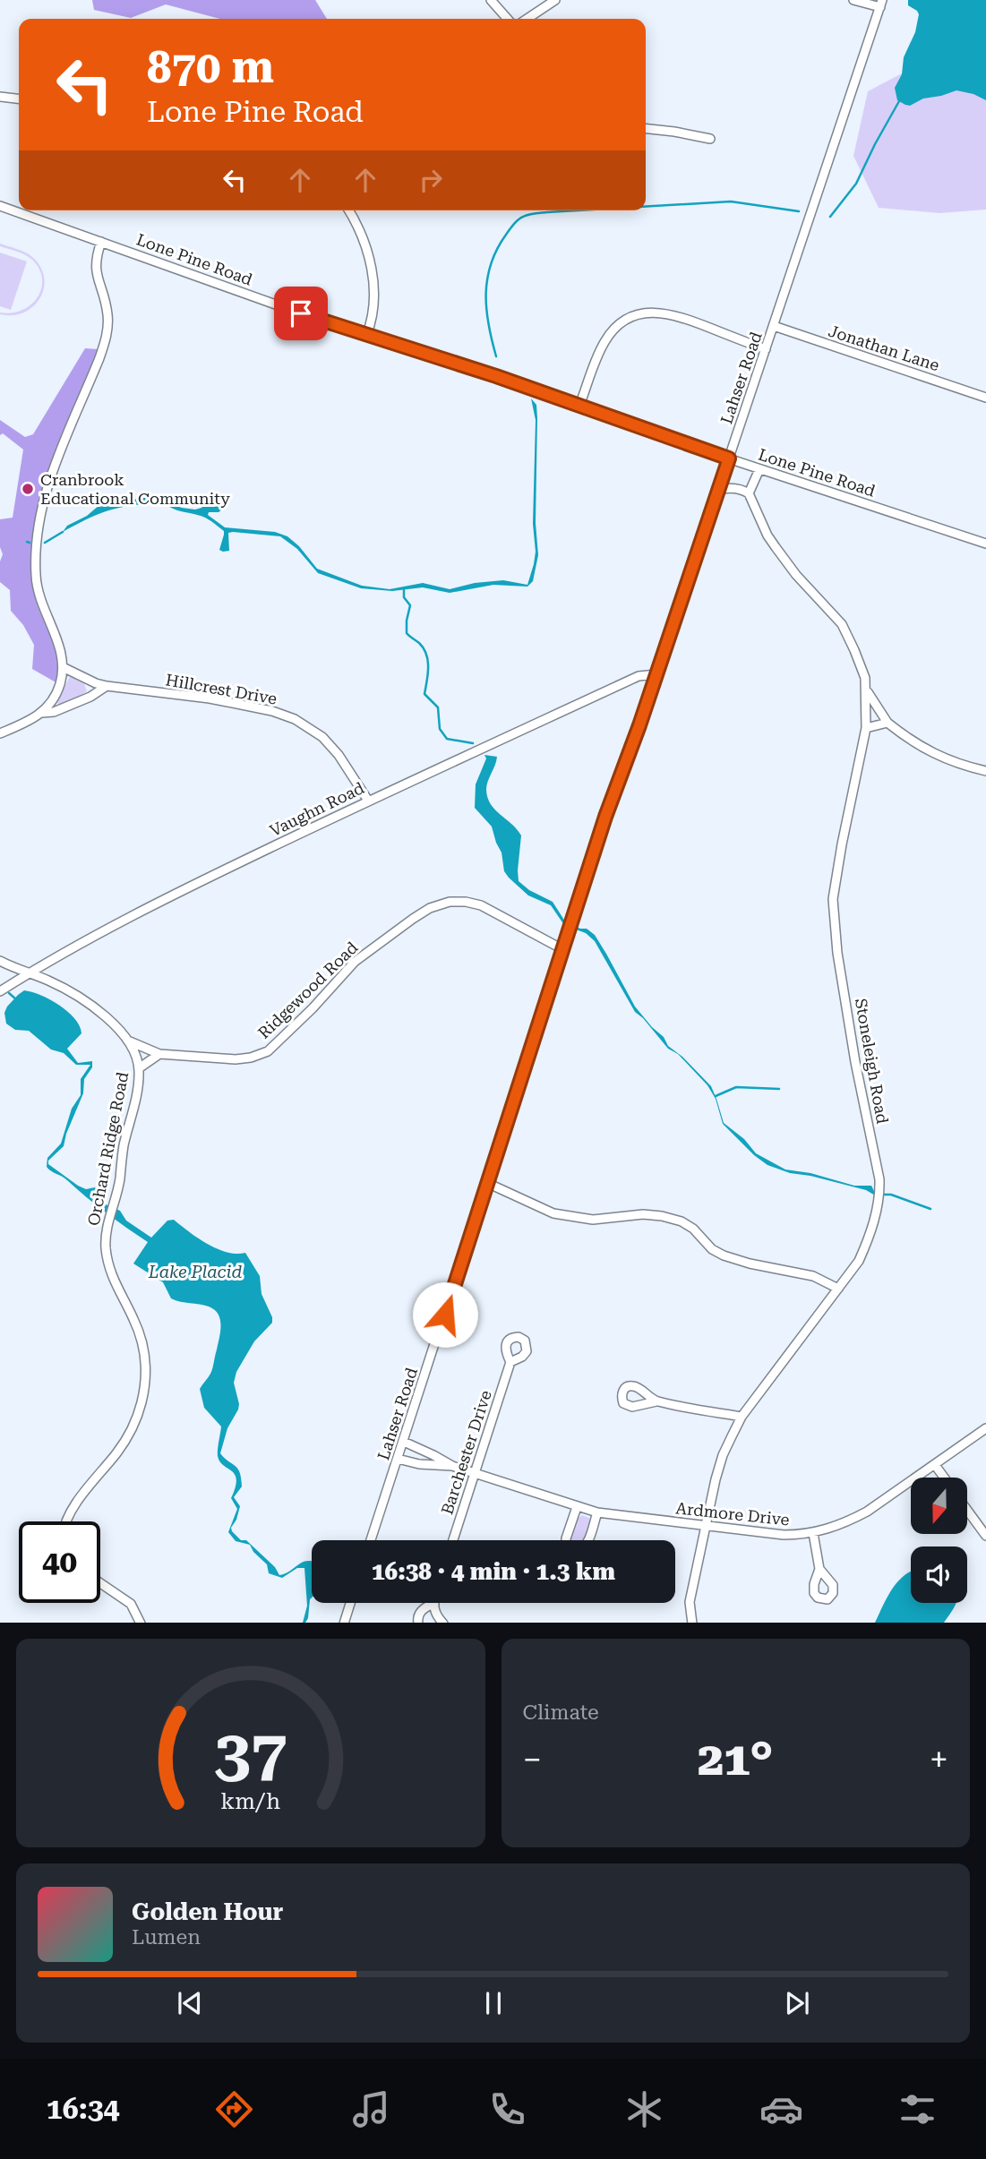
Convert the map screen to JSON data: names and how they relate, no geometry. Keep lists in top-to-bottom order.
{
  "streets": {
    "street": [
      "Lone Pine Road",
      "Jonathan Lane",
      "Lahser Road",
      "Hillcrest Drive",
      "Vaughn Road",
      "Ridgewood Road",
      "Stoneleigh Road",
      "Orchard Ridge Road",
      "Barchester Drive",
      "Ardmore Drive"
    ]
  },
  "crossings": [
    ["Lone Pine Road", "Lahser Road"],
    ["Jonathan Lane", "Lahser Road"],
    ["Lahser Road", "Vaughn Road"],
    ["Lahser Road", "Ridgewood Road"],
    ["Lahser Road", "Ardmore Drive"],
    ["Hillcrest Drive", "Vaughn Road"],
    ["Vaughn Road", "Orchard Ridge Road"],
    ["Ridgewood Road", "Orchard Ridge Road"],
    ["Stoneleigh Road", "Ardmore Drive"],
    ["Barchester Drive", "Ardmore Drive"]
  ],
  "water": ["Lake Placid"],
  "places": ["Cranbrook Educational Community"],
  "north": "bottom",
  "page": {
    "turn": ["870 m", "Lone Pine Road"],
    "limit": "40",
    "trip": "16:38 · 4 min · 1.3 km",
    "tile": "Climate",
    "heat": ["−", "21°", "+"],
    "song": ["Golden Hour", "Lumen"],
    "tabs": "16:34",
    "gauge": ["37", "km/h"]
  }
}
